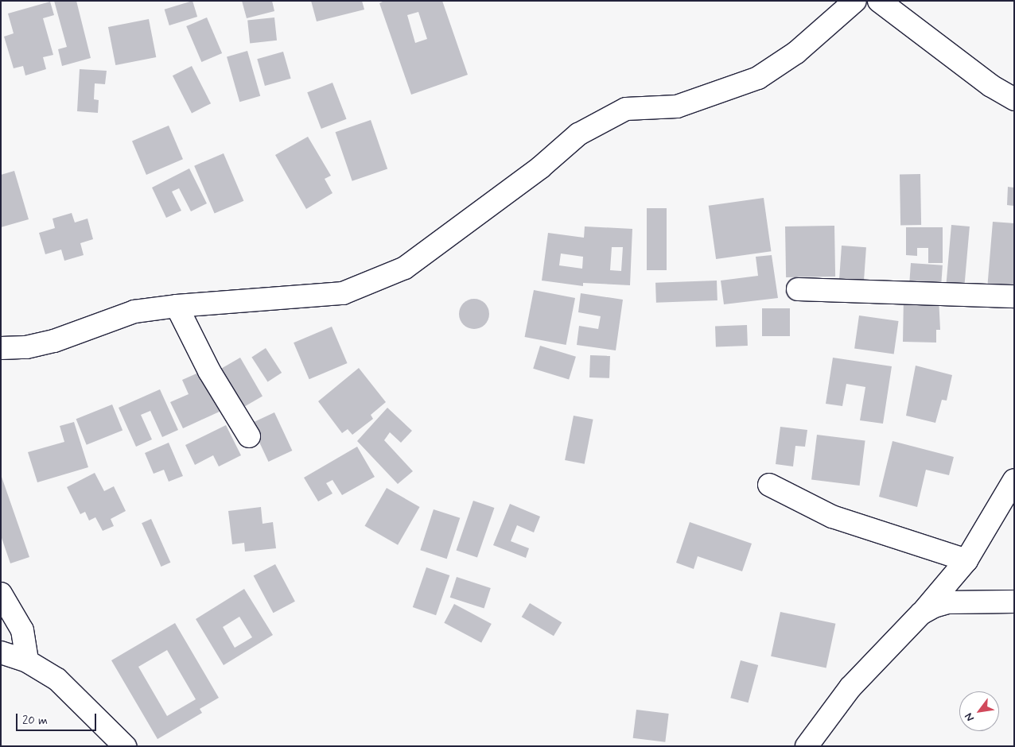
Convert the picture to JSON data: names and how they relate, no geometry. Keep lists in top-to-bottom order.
{
  "scale_bar": "20 m",
  "north": "bottom left"
}
